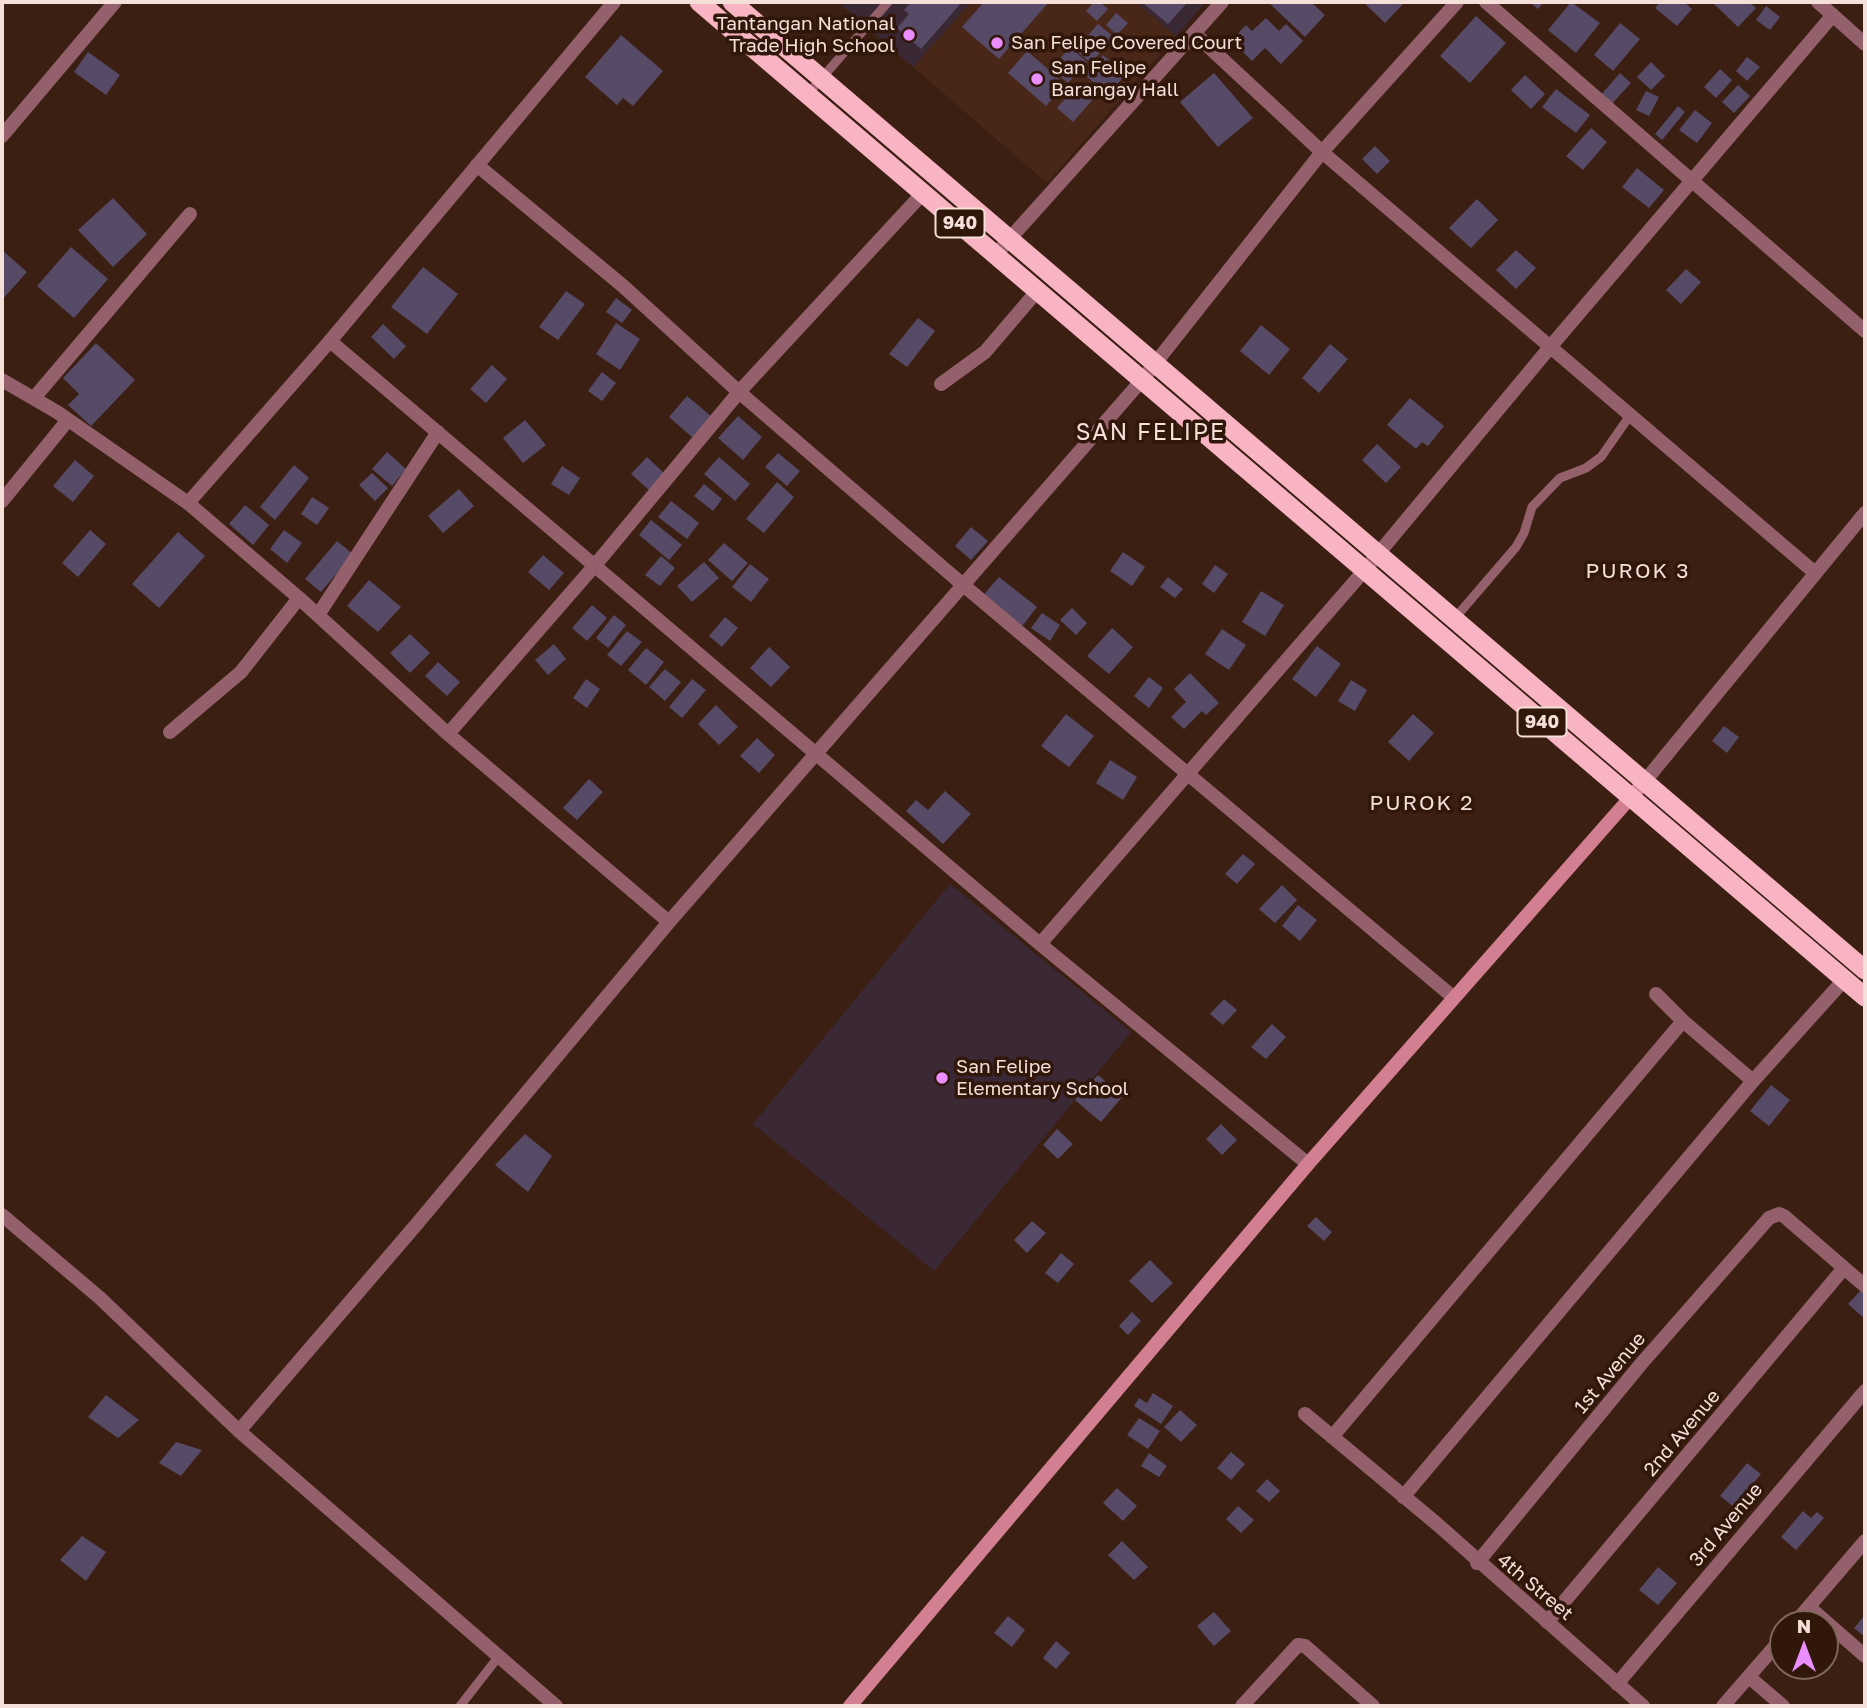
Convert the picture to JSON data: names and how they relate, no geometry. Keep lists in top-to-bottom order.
{
  "streets": {
    "highway": ["940"],
    "street": [
      "1st Avenue",
      "2nd Avenue",
      "3rd Avenue",
      "4th Street"
    ]
  },
  "crossings": [
    ["1st Avenue", "2nd Avenue"],
    ["1st Avenue", "4th Street"],
    ["2nd Avenue", "4th Street"],
    ["3rd Avenue", "4th Street"]
  ],
  "districts": ["SAN FELIPE", "PUROK 3", "PUROK 2"],
  "places": [
    "Tantangan National Trade High School",
    "San Felipe Covered Court",
    "San Felipe Barangay Hall",
    "San Felipe Elementary School"
  ],
  "north": "top"
}
